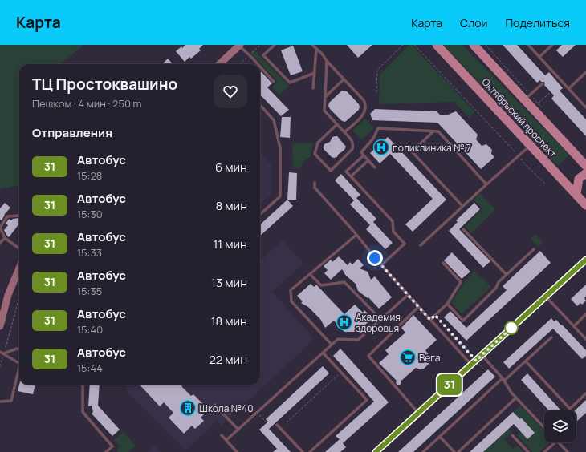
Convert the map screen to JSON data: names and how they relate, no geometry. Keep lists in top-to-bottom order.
{
  "streets": {
    "main road": ["Октябрьский проспект"]
  },
  "places": {
    "hospital": ["поликлиника № 7", "Академия здоровья"],
    "supermarket": ["Вега"],
    "building": ["Школа №40"]
  },
  "lines": ["bus line 31"],
  "page": {
    "header": "Карта",
    "nav": ["Карта", "Слои", "Поделиться"],
    "on_map": "31",
    "heading": [
      ["ТЦ Простоквашино", "Пешком · 4 мин · 250 m"],
      "Отправления"
    ],
    "list": [
      {
        "mark": "31",
        "name": "Автобус",
        "note": "15:28",
        "value": "6 мин"
      },
      {
        "mark": "31",
        "name": "Автобус",
        "note": "15:30",
        "value": "8 мин"
      },
      {
        "mark": "31",
        "name": "Автобус",
        "note": "15:33",
        "value": "11 мин"
      },
      {
        "mark": "31",
        "name": "Автобус",
        "note": "15:35",
        "value": "13 мин"
      },
      {
        "mark": "31",
        "name": "Автобус",
        "note": "15:40",
        "value": "18 мин"
      },
      {
        "mark": "31",
        "name": "Автобус",
        "note": "15:44",
        "value": "22 мин"
      }
    ]
  }
}
